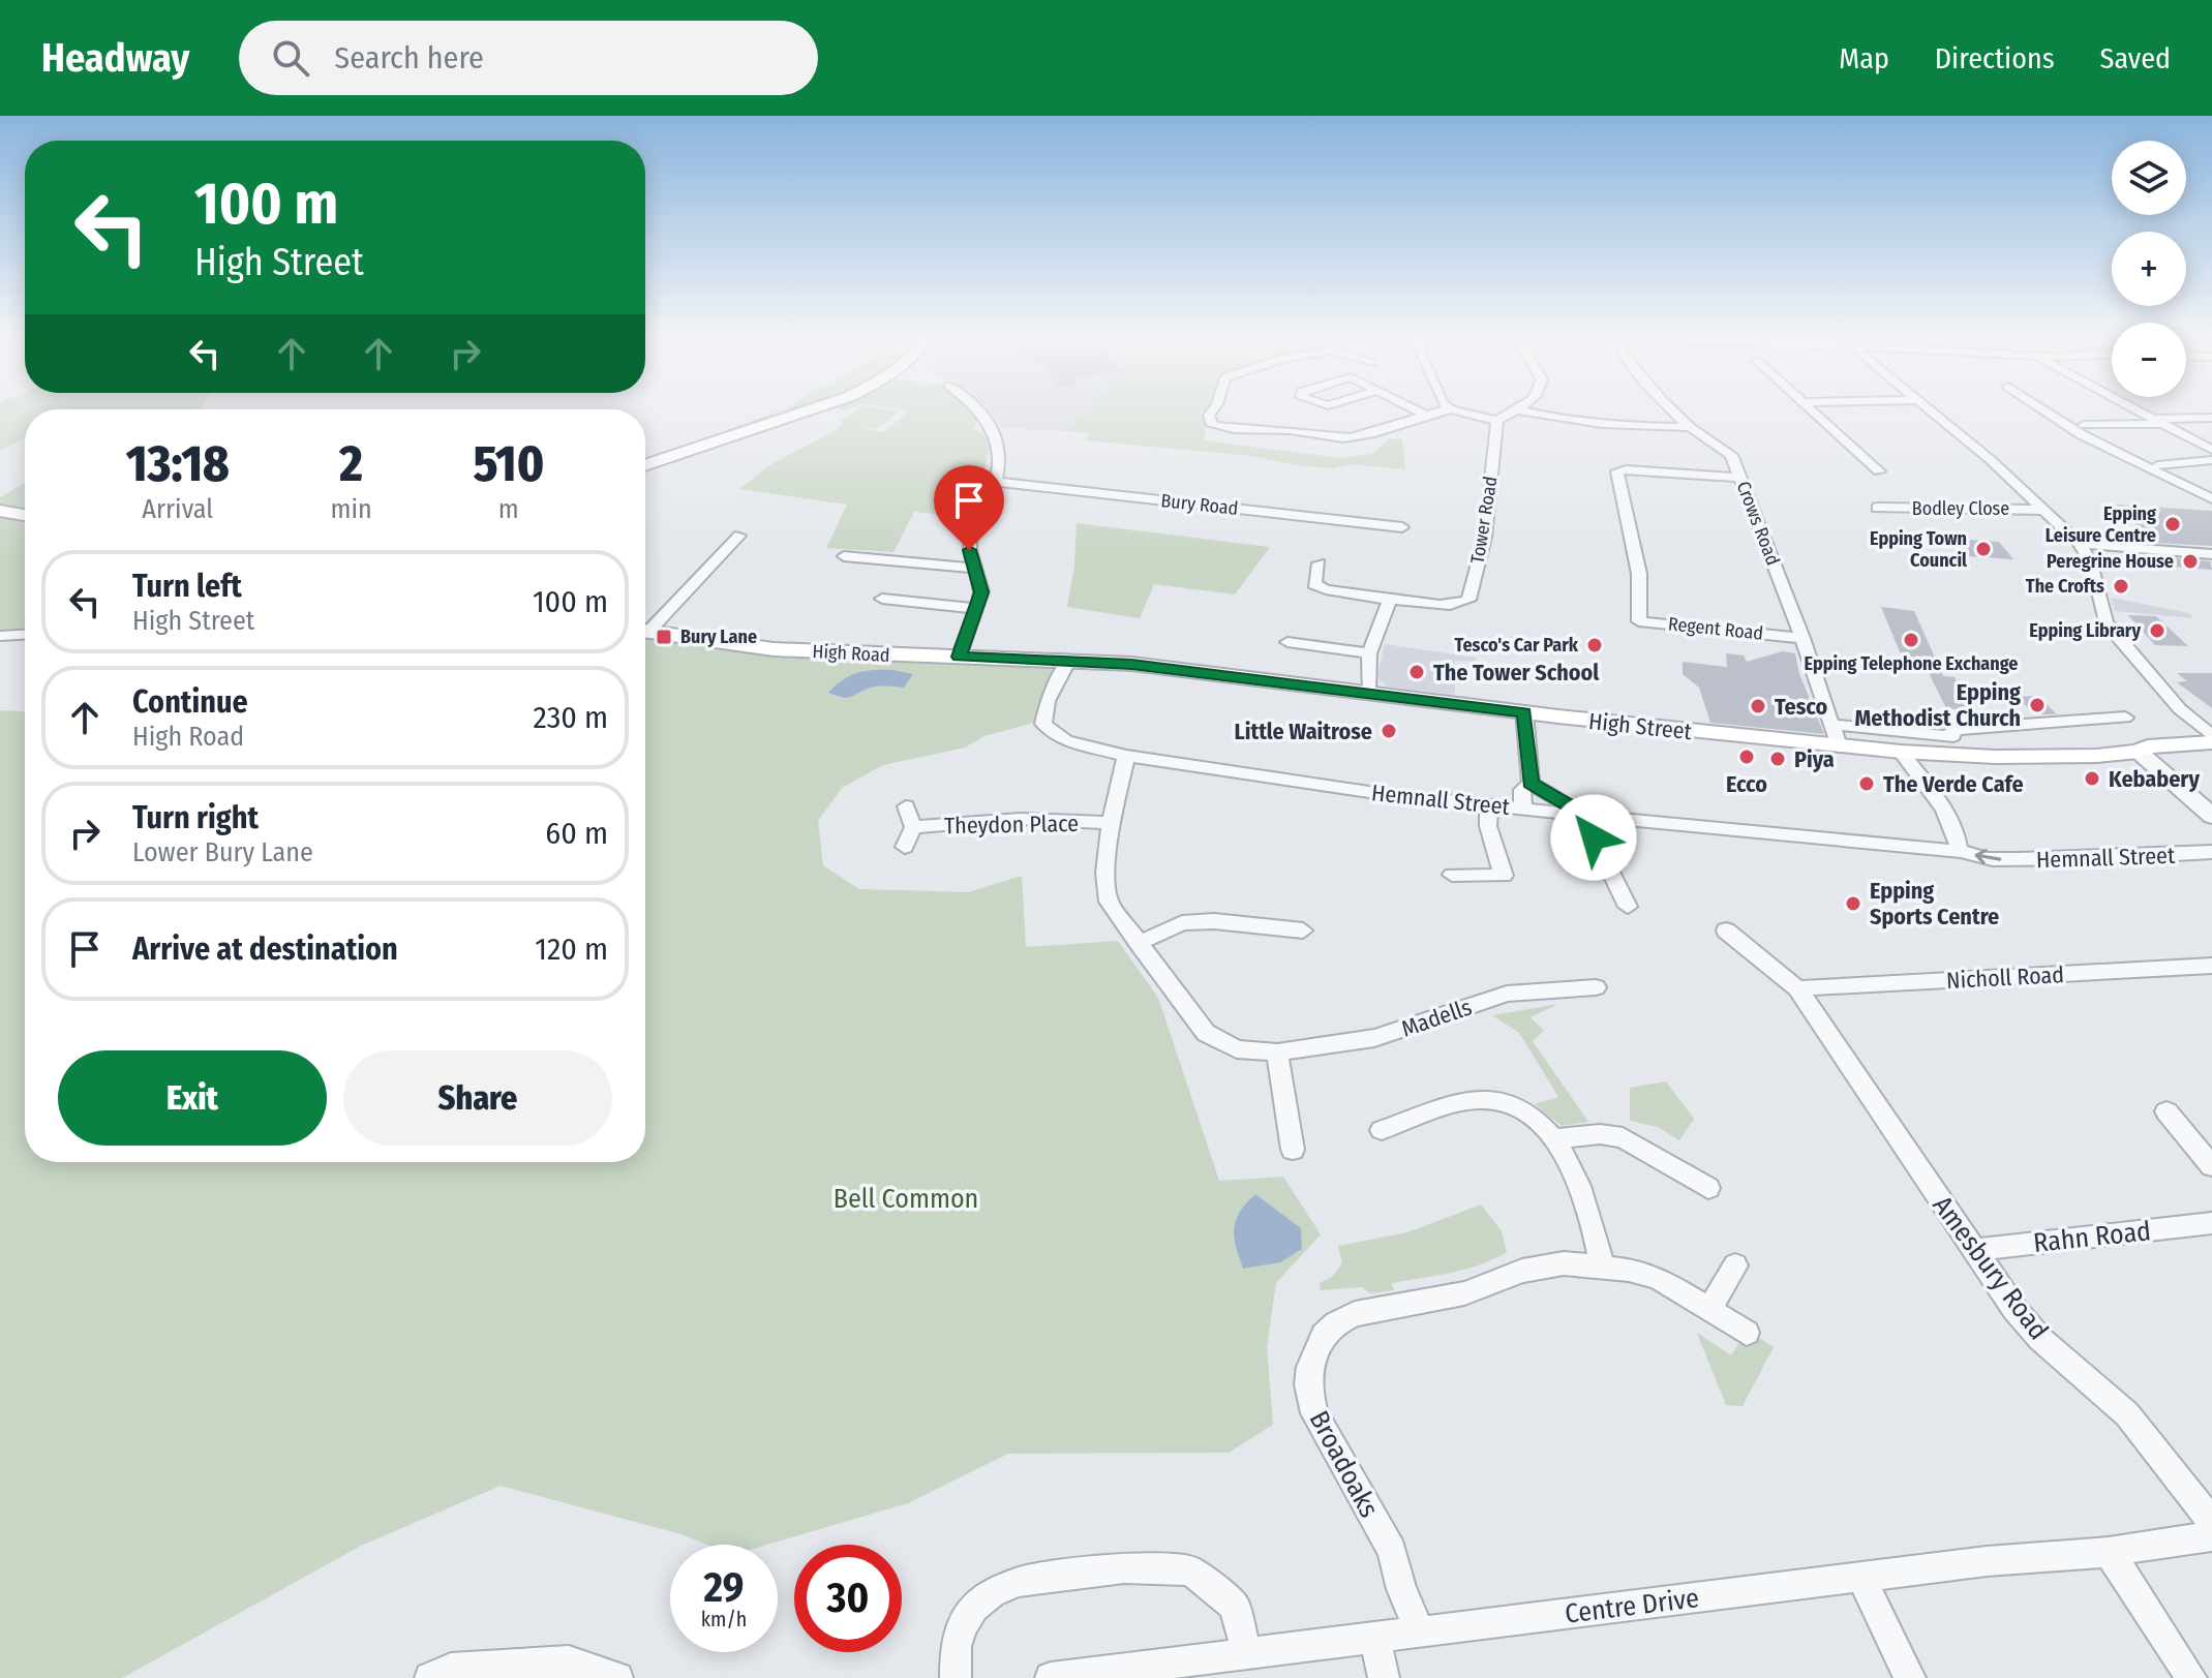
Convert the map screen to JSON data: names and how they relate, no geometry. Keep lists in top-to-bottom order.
{
  "streets": {
    "main road": ["High Road", "High Street"],
    "street": [
      "Bury Road",
      "Bodley Close",
      "Tower Road",
      "Crows Road",
      "Regent Road",
      "Hemnall Street",
      "Theydon Place",
      "Nicholl Road",
      "Madells",
      "Rahn Road",
      "Amesbury Road",
      "Broadoaks",
      "Centre Drive"
    ]
  },
  "crossings": [
    ["Crows Road", "Regent Road"],
    ["Crows Road", "High Street"],
    ["High Road", "High Street"],
    ["High Road", "Hemnall Street"],
    ["High Street", "Hemnall Street"],
    ["Hemnall Street", "Theydon Place"],
    ["Theydon Place", "Madells"],
    ["Nicholl Road", "Amesbury Road"],
    ["Rahn Road", "Amesbury Road"],
    ["Broadoaks", "Centre Drive"]
  ],
  "parks": ["Bell Common"],
  "places": {
    "other": [
      "Epping Leisure Centre",
      "Epping Town Council",
      "Peregrine House",
      "The Crofts",
      "Epping Library",
      "Epping Telephone Exchange",
      "Tesco's Car Park",
      "The Tower School",
      "Epping Methodist Church",
      "Tesco",
      "Little Waitrose",
      "Ecco",
      "Piya",
      "Kebabery",
      "The Verde Cafe",
      "Epping Sports Centre"
    ],
    "transit": ["Bury Lane"]
  },
  "page": {
    "header": "Headway",
    "search": "Search here",
    "nav": ["Map", "Directions", "Saved"],
    "map_buttons": ["+", "−"],
    "turn": ["100 m", "High Street"],
    "eta": [
      "13:18",
      "Arrival",
      "2",
      "min",
      "510",
      "m"
    ],
    "list": [
      {
        "name": "Turn left",
        "note": "High Street",
        "value": "100 m"
      },
      {
        "name": "Continue",
        "note": "High Road",
        "value": "230 m"
      },
      {
        "name": "Turn right",
        "note": "Lower Bury Lane",
        "value": "60 m"
      },
      {
        "name": "Arrive at destination",
        "value": "120 m"
      }
    ],
    "buttons": ["Exit", "Share"],
    "speed": "29 km/h",
    "limit": "30"
  }
}
